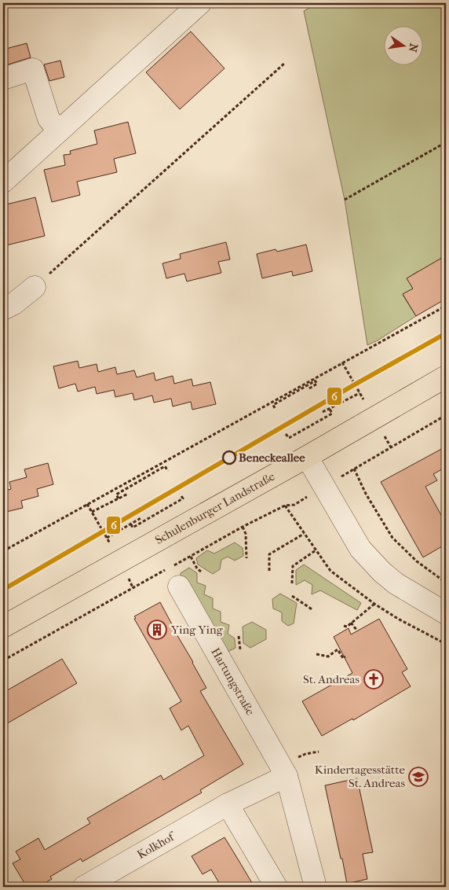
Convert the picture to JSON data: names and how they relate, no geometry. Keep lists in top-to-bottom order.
{
  "streets": {
    "main road": ["Schulenburger Landstraße"],
    "street": ["Hartungstraße", "Kolkhof"]
  },
  "places": {
    "other": ["Beneckeallee"],
    "building": ["Ying Ying"],
    "church": ["St. Andreas"],
    "school or university": ["Kindertagesstätte St. Andreas"]
  },
  "lines": ["transit line 6"],
  "north": "right"
}
